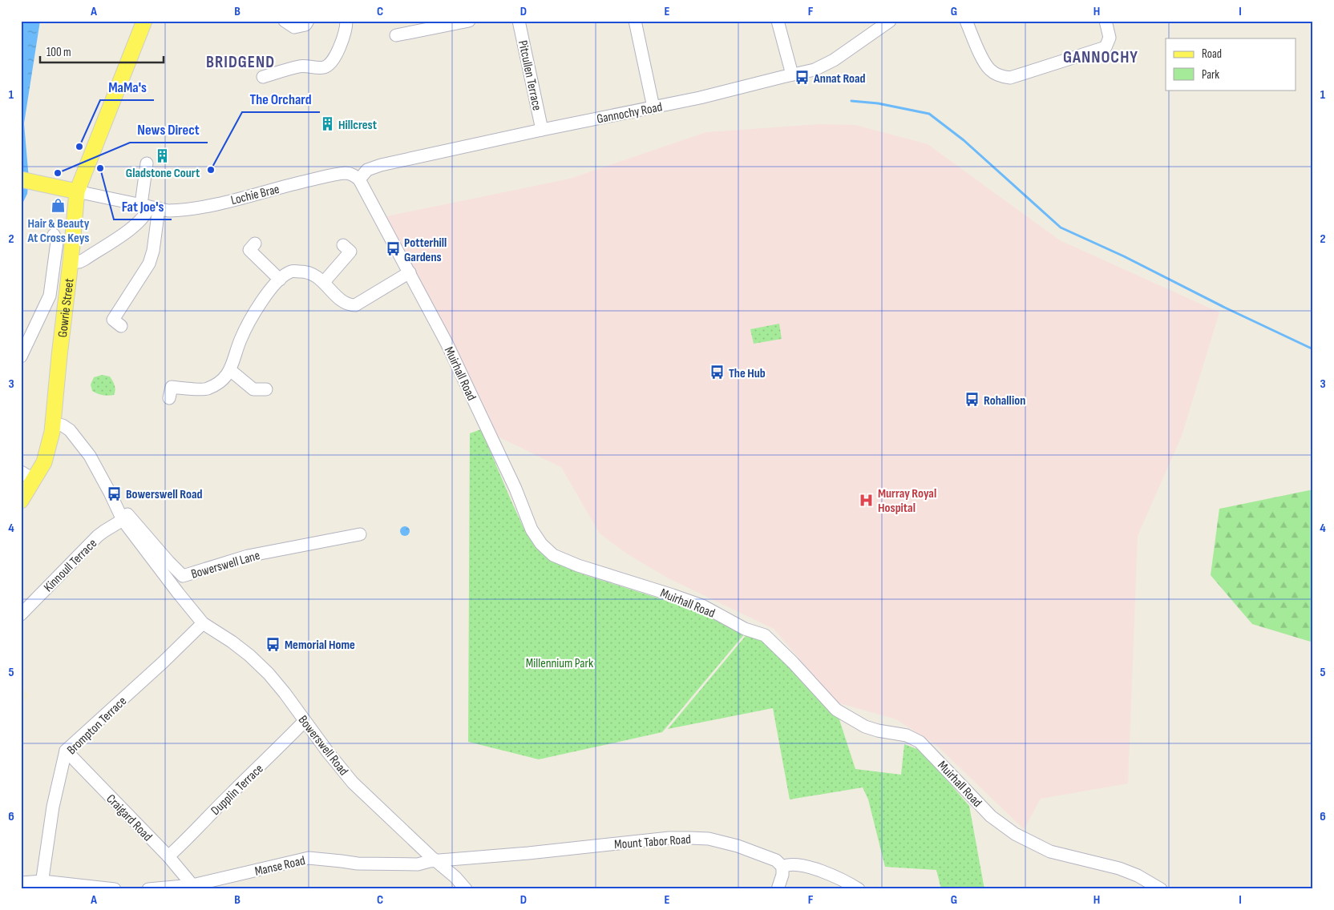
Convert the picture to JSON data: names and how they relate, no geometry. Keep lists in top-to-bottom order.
{
  "streets": {
    "main road": ["Gowrie Street"],
    "street": [
      "Pitcullen Terrace",
      "Gannochy Road",
      "Lochie Brae",
      "Muirhall Road",
      "Bowerswell Lane",
      "Kinnoull Terrace",
      "Brompton Terrace",
      "Bowerswell Road",
      "Dupplin Terrace",
      "Craigard Road",
      "Mount Tabor Road",
      "Manse Road"
    ]
  },
  "crossings": [
    ["Pitcullen Terrace", "Gannochy Road"],
    ["Gannochy Road", "Lochie Brae"],
    ["Gannochy Road", "Muirhall Road"],
    ["Lochie Brae", "Gowrie Street"],
    ["Lochie Brae", "Muirhall Road"],
    ["Gowrie Street", "Bowerswell Road"],
    ["Bowerswell Lane", "Kinnoull Terrace"],
    ["Bowerswell Lane", "Bowerswell Road"],
    ["Kinnoull Terrace", "Bowerswell Road"],
    ["Brompton Terrace", "Bowerswell Road"],
    ["Brompton Terrace", "Craigard Road"],
    ["Bowerswell Road", "Dupplin Terrace"],
    ["Bowerswell Road", "Mount Tabor Road"],
    ["Bowerswell Road", "Manse Road"],
    ["Dupplin Terrace", "Craigard Road"],
    ["Craigard Road", "Manse Road"],
    ["Mount Tabor Road", "Manse Road"]
  ],
  "districts": ["GANNOCHY", "BRIDGEND"],
  "parks": ["Millennium Park"],
  "places": {
    "bus stop": [
      "Annat Road",
      "Potterhill Gardens",
      "The Hub",
      "Rohallion",
      "Bowerswell Road",
      "Memorial Home"
    ],
    "building": ["Hillcrest", "Gladstone Court"],
    "other": [
      "MaMa's",
      "Fat Joe's",
      "The Orchard",
      "News Direct"
    ],
    "shop": ["Hair & Beauty At Cross Keys"],
    "hospital": ["Murray Royal Hospital"]
  },
  "legend": ["Road", "Park"],
  "scale_bar": "100 m",
  "grid": {
    "columns": [
      "A",
      "B",
      "C",
      "D",
      "E",
      "F",
      "G",
      "H",
      "I"
    ],
    "rows": [
      "1",
      "2",
      "3",
      "4",
      "5",
      "6"
    ]
  }
}
